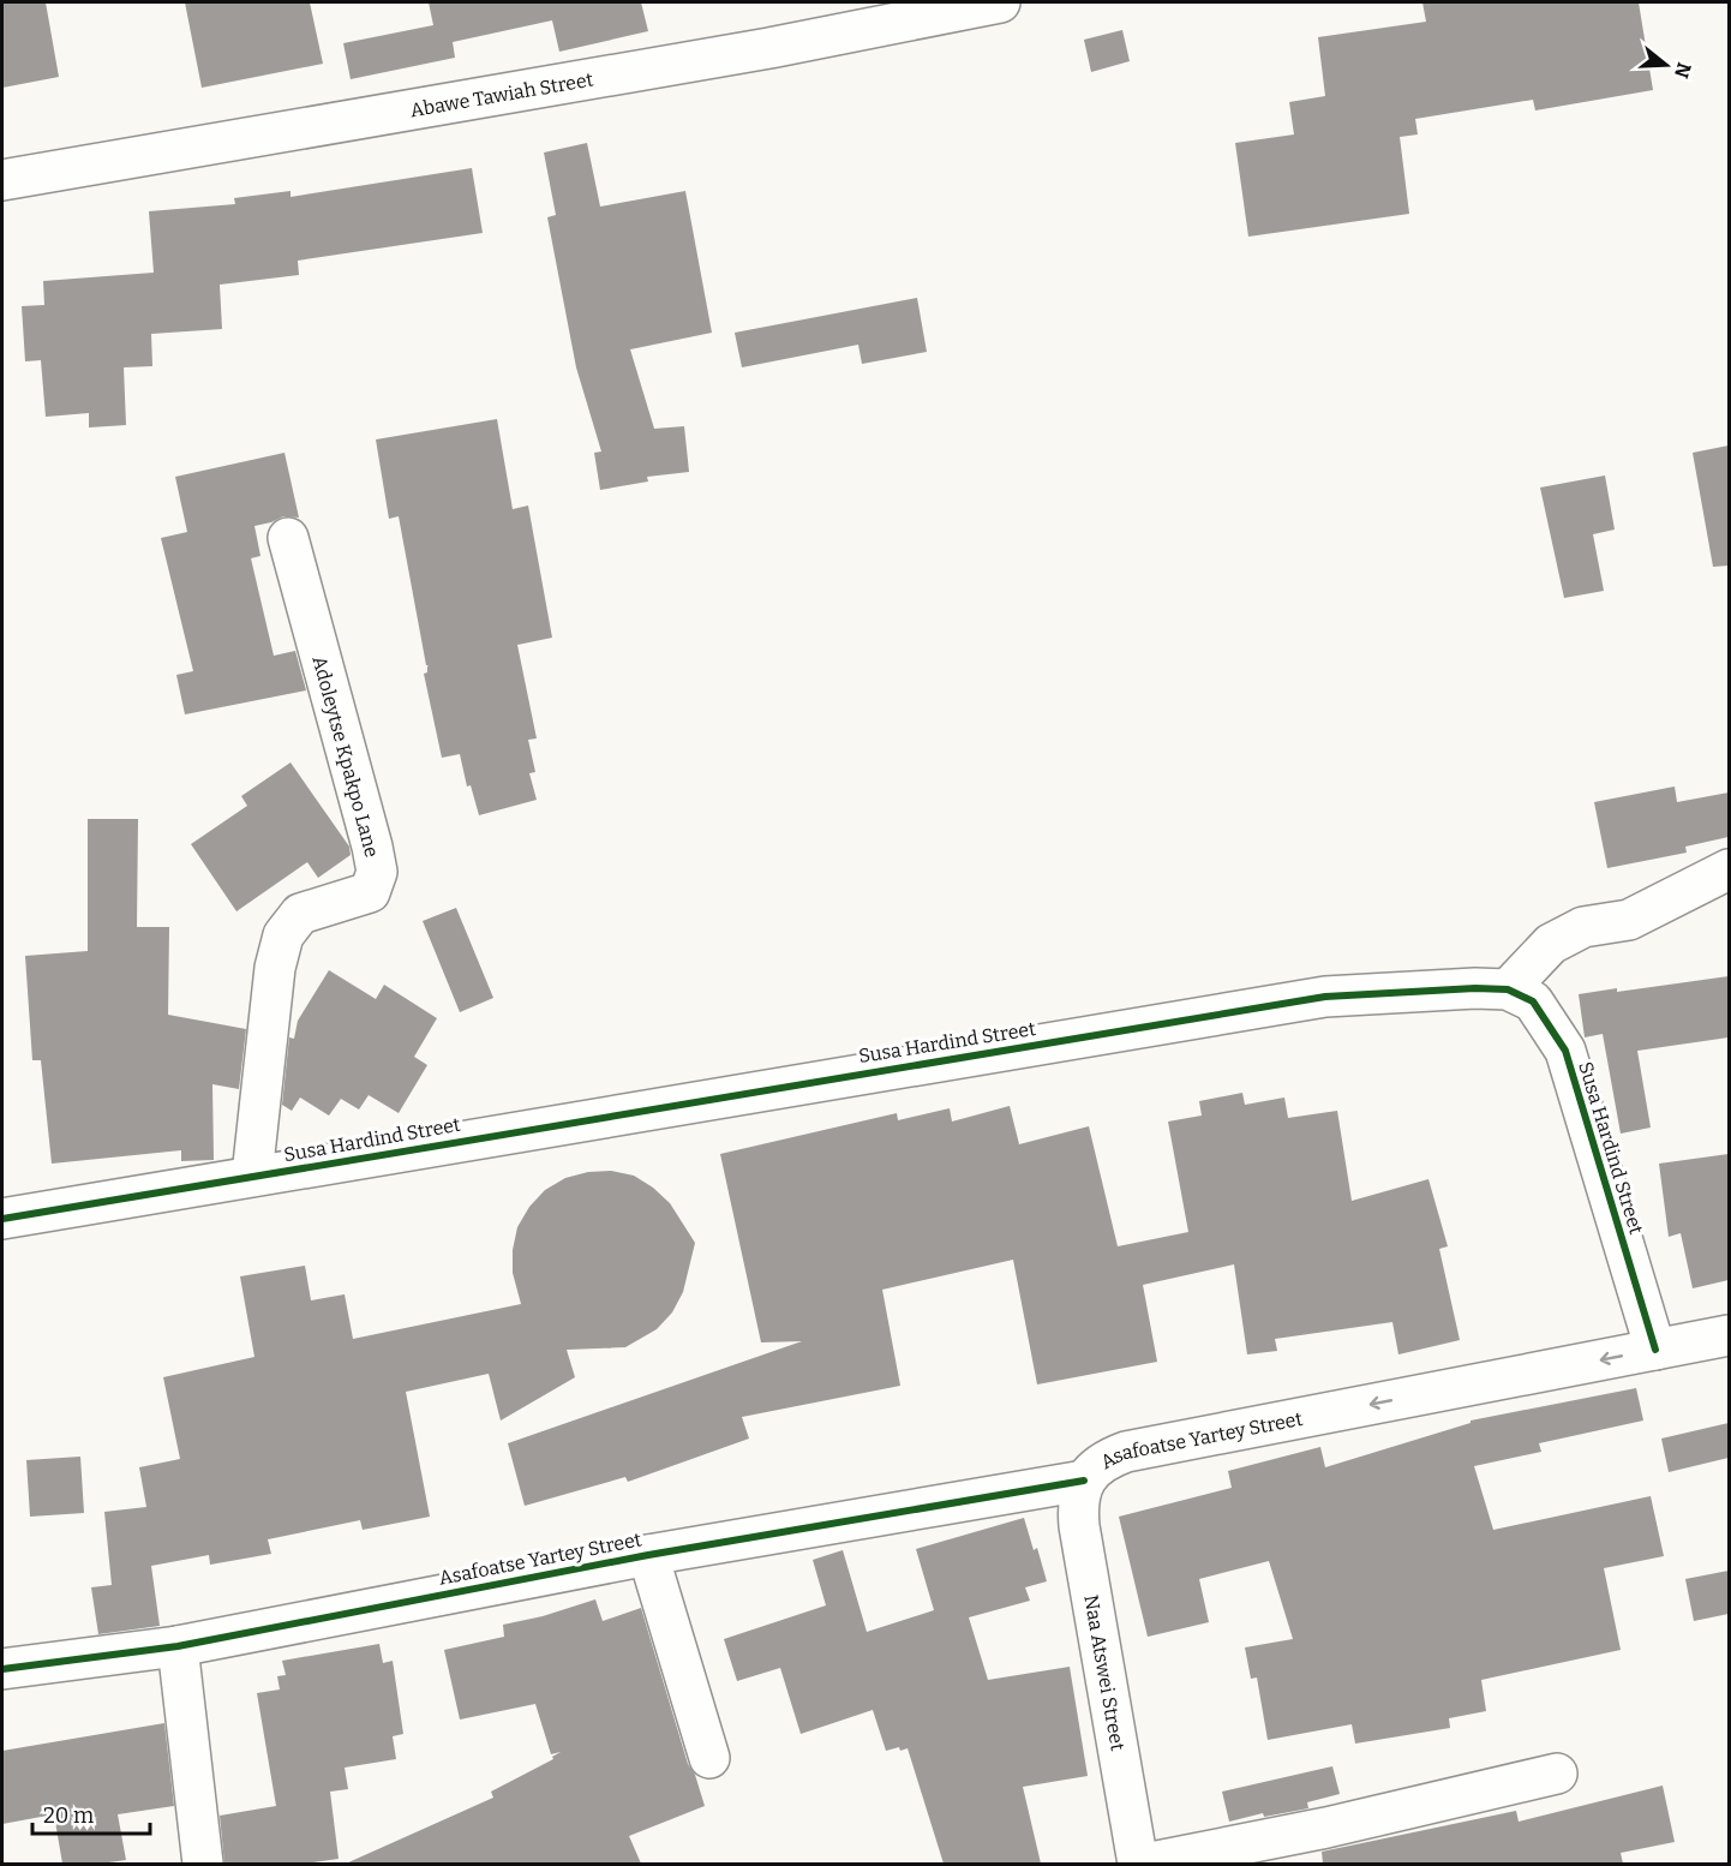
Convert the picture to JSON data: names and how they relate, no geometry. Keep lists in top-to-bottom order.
{
  "streets": {
    "street": [
      "Abawe Tawiah Street",
      "Adoleytse Kpakpo Lane",
      "Susa Hardind Street",
      "Asafoatse Yartey Street",
      "Naa Atswei Street"
    ]
  },
  "crossings": [
    ["Adoleytse Kpakpo Lane", "Susa Hardind Street"],
    ["Susa Hardind Street", "Asafoatse Yartey Street"],
    ["Asafoatse Yartey Street", "Naa Atswei Street"]
  ],
  "scale_bar": "20 m",
  "north": "right"
}
